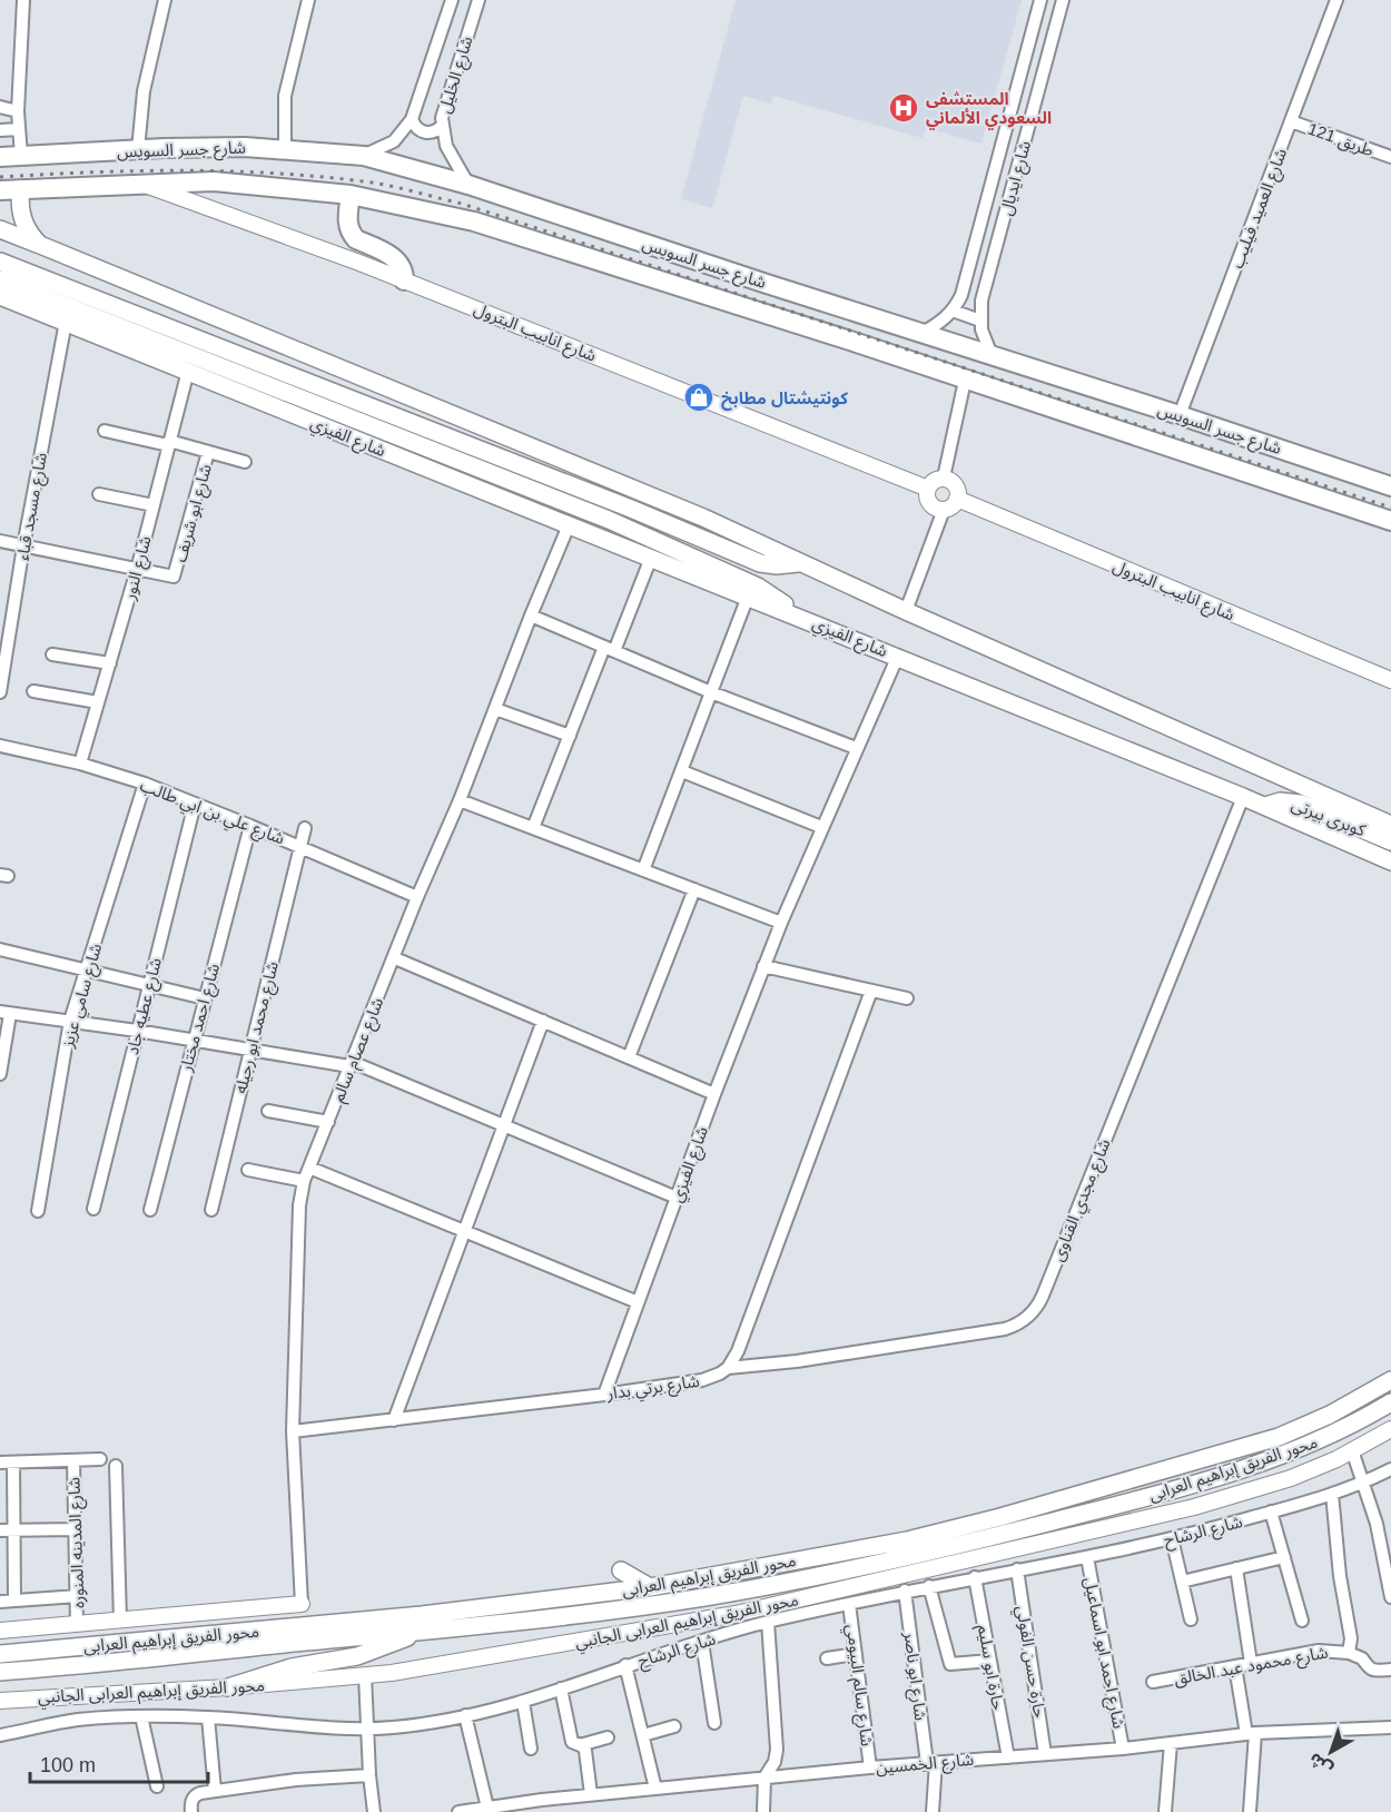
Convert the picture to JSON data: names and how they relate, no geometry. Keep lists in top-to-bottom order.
{
  "streets": {
    "main road": [
      "شارع جسر السويس",
      "شارع الفيزي",
      "كوبرى بيرتى",
      "محور الفريق إبراهيم العرابى"
    ],
    "street": [
      "شارع الخليل",
      "طريق 121",
      "شارع ايديال",
      "شارع العميد فيليب",
      "شارع انابيب البترول",
      "شارع مسجد قباء",
      "شارع ابو شريف",
      "شارع النور",
      "شارع علي بن ابي طالب",
      "شارع سامي عزيز",
      "شارع عطيه جاد",
      "شارع احمد مختار",
      "شارع محمد ابو رجيله",
      "شارع عصام سالم",
      "شارع مجدي القناوى",
      "شارع برتي بدار",
      "شارع الرشاح",
      "شارع المدينه المنوره",
      "محور الفريق إبراهيم العرابى الجانبي",
      "شارع احمد ابو اسماعيل",
      "حارة حسن الفولي",
      "شارع محمود عبد الخالق",
      "حارة ابو سليم",
      "شارع ابو ناصر",
      "شارع سالم البيومي",
      "شارع الخمسين"
    ]
  },
  "crossings": [
    ["شارع الخليل", "شارع جسر السويس"],
    ["طريق 121", "شارع العميد فيليب"],
    ["شارع جسر السويس", "شارع ايديال"],
    ["شارع جسر السويس", "شارع العميد فيليب"],
    ["شارع جسر السويس", "شارع انابيب البترول"],
    ["شارع الفيزي", "شارع مسجد قباء"],
    ["شارع الفيزي", "شارع النور"],
    ["شارع الفيزي", "شارع عصام سالم"],
    ["شارع الفيزي", "شارع برتي بدار"],
    ["شارع ابو شريف", "شارع النور"],
    ["شارع النور", "شارع علي بن ابي طالب"],
    ["شارع علي بن ابي طالب", "شارع سامي عزيز"],
    ["شارع علي بن ابي طالب", "شارع عطيه جاد"],
    ["شارع علي بن ابي طالب", "شارع احمد مختار"],
    ["شارع علي بن ابي طالب", "شارع محمد ابو رجيله"],
    ["شارع علي بن ابي طالب", "شارع عصام سالم"],
    ["شارع عصام سالم", "شارع برتي بدار"],
    ["شارع مجدي القناوى", "شارع برتي بدار"],
    ["شارع الرشاح", "شارع احمد ابو اسماعيل"],
    ["شارع الرشاح", "حارة حسن الفولي"],
    ["شارع الرشاح", "حارة ابو سليم"],
    ["شارع الرشاح", "شارع ابو ناصر"],
    ["شارع الرشاح", "شارع سالم البيومي"],
    ["شارع احمد ابو اسماعيل", "شارع الخمسين"],
    ["حارة حسن الفولي", "شارع الخمسين"],
    ["حارة ابو سليم", "شارع الخمسين"],
    ["شارع ابو ناصر", "شارع الخمسين"],
    ["شارع سالم البيومي", "شارع الخمسين"]
  ],
  "places": {
    "hospital": ["المستشفى السعودي الألماني"],
    "shop": ["كونتيشتال مطابخ"]
  },
  "scale_bar": "100 m",
  "north": "bottom left"
}
